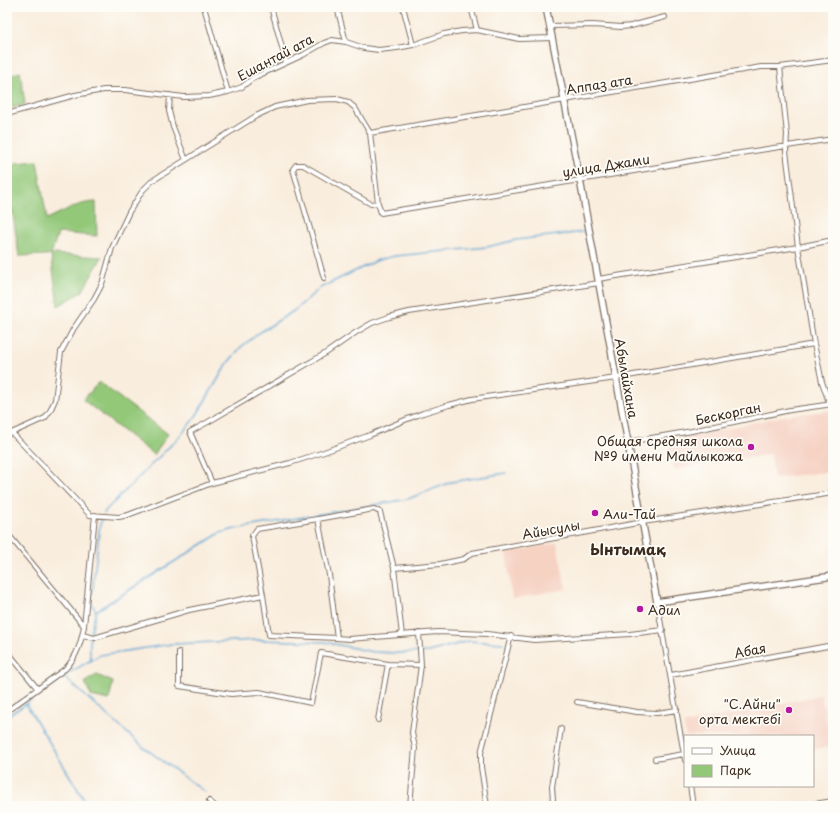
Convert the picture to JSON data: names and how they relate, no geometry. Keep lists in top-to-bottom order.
{
  "streets": {
    "main road": ["Абылайхана"],
    "street": [
      "Ешантай ата",
      "Аппаз ата",
      "улица Джами",
      "Бескорган",
      "Айысулы",
      "Абая"
    ]
  },
  "crossings": [
    ["Ешантай ата", "Абылайхана"],
    ["Аппаз ата", "Абылайхана"],
    ["улица Джами", "Абылайхана"],
    ["Абылайхана", "Бескорган"],
    ["Абылайхана", "Айысулы"]
  ],
  "districts": ["Ынтымақ"],
  "places": [
    "Общая средняя школа №9 имени Майлыкожа",
    "Али-Тай",
    "Адил",
    "\"С.Айни\" орта мектебі"
  ],
  "legend": ["Улица", "Парк"]
}
